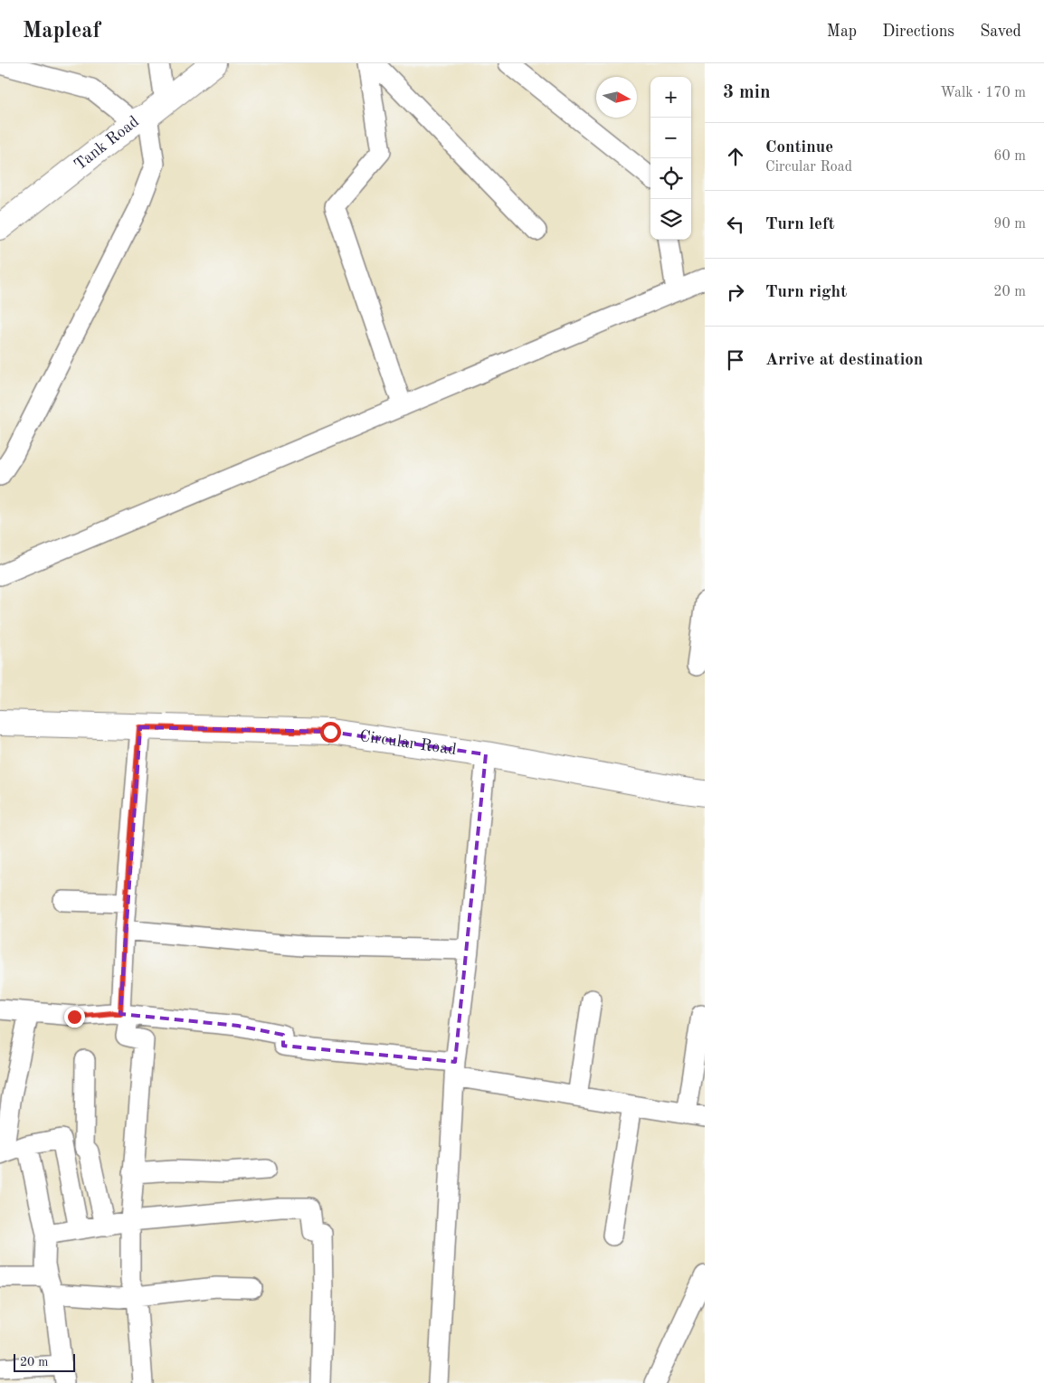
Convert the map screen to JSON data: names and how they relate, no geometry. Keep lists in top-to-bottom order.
{
  "streets": {
    "main road": ["Tank Road", "Circular Road"]
  },
  "scale_bar": "20 m",
  "north": "right",
  "page": {
    "header": "Mapleaf",
    "nav": ["Map", "Directions", "Saved"],
    "heading": ["3 min", "Walk · 170 m"],
    "map_buttons": ["+", "−"],
    "list": [
      ["Continue", "Circular Road", "60 m"],
      ["Turn left", "90 m"],
      ["Turn right", "20 m"],
      "Arrive at destination"
    ],
    "scale": "20 m"
  }
}
